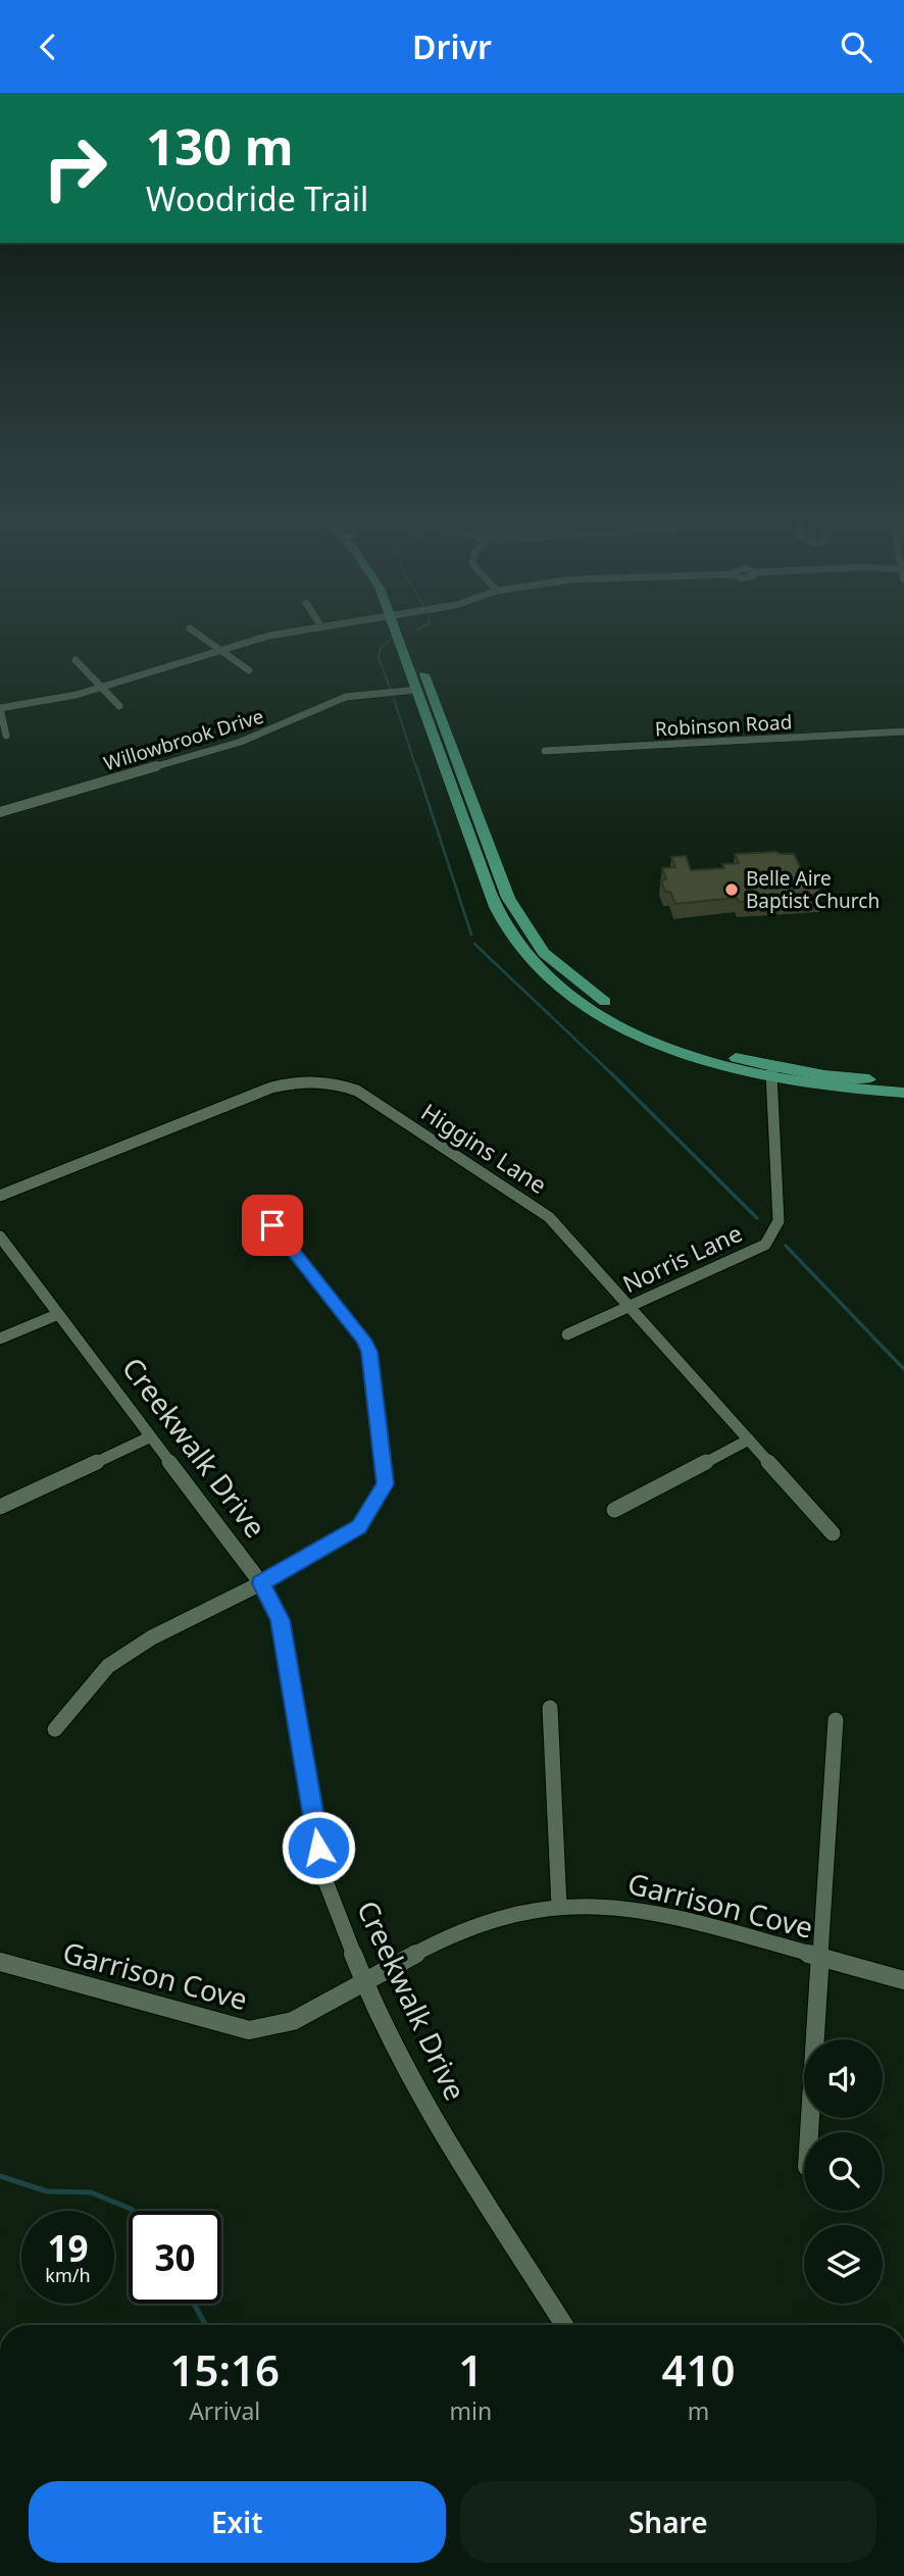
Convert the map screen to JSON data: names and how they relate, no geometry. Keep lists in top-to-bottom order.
{
  "streets": {
    "street": [
      "Robinson Road",
      "Willowbrook Drive",
      "Higgins Lane",
      "Norris Lane",
      "Creekwalk Drive",
      "Garrison Cove"
    ]
  },
  "crossings": [
    ["Higgins Lane", "Norris Lane"],
    ["Creekwalk Drive", "Garrison Cove"]
  ],
  "places": ["Belle Aire Baptist Church"],
  "page": {
    "header": "Drivr",
    "turn": ["130 m", "Woodride Trail"],
    "speed": "19 km/h",
    "limit": "30",
    "eta": [
      "15:16",
      "Arrival",
      "1",
      "min",
      "410",
      "m"
    ],
    "buttons": ["Exit", "Share"]
  }
}
